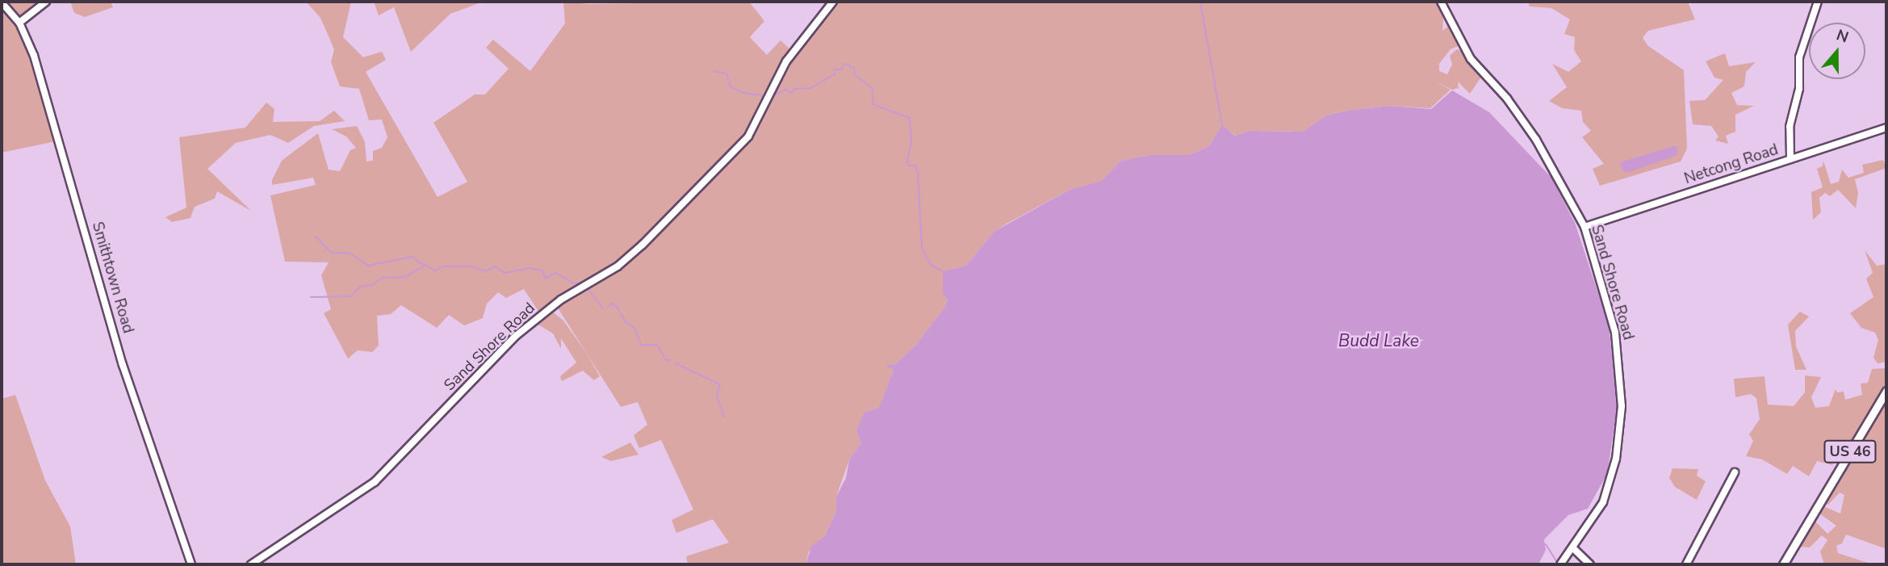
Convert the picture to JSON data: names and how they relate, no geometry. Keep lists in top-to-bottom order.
{
  "streets": {
    "main road": ["US 46"],
    "street": ["Netcong Road", "Smithtown Road", "Sand Shore Road"]
  },
  "crossings": [
    ["Netcong Road", "Sand Shore Road"]
  ],
  "water": ["Budd Lake"],
  "north": "top"
}
